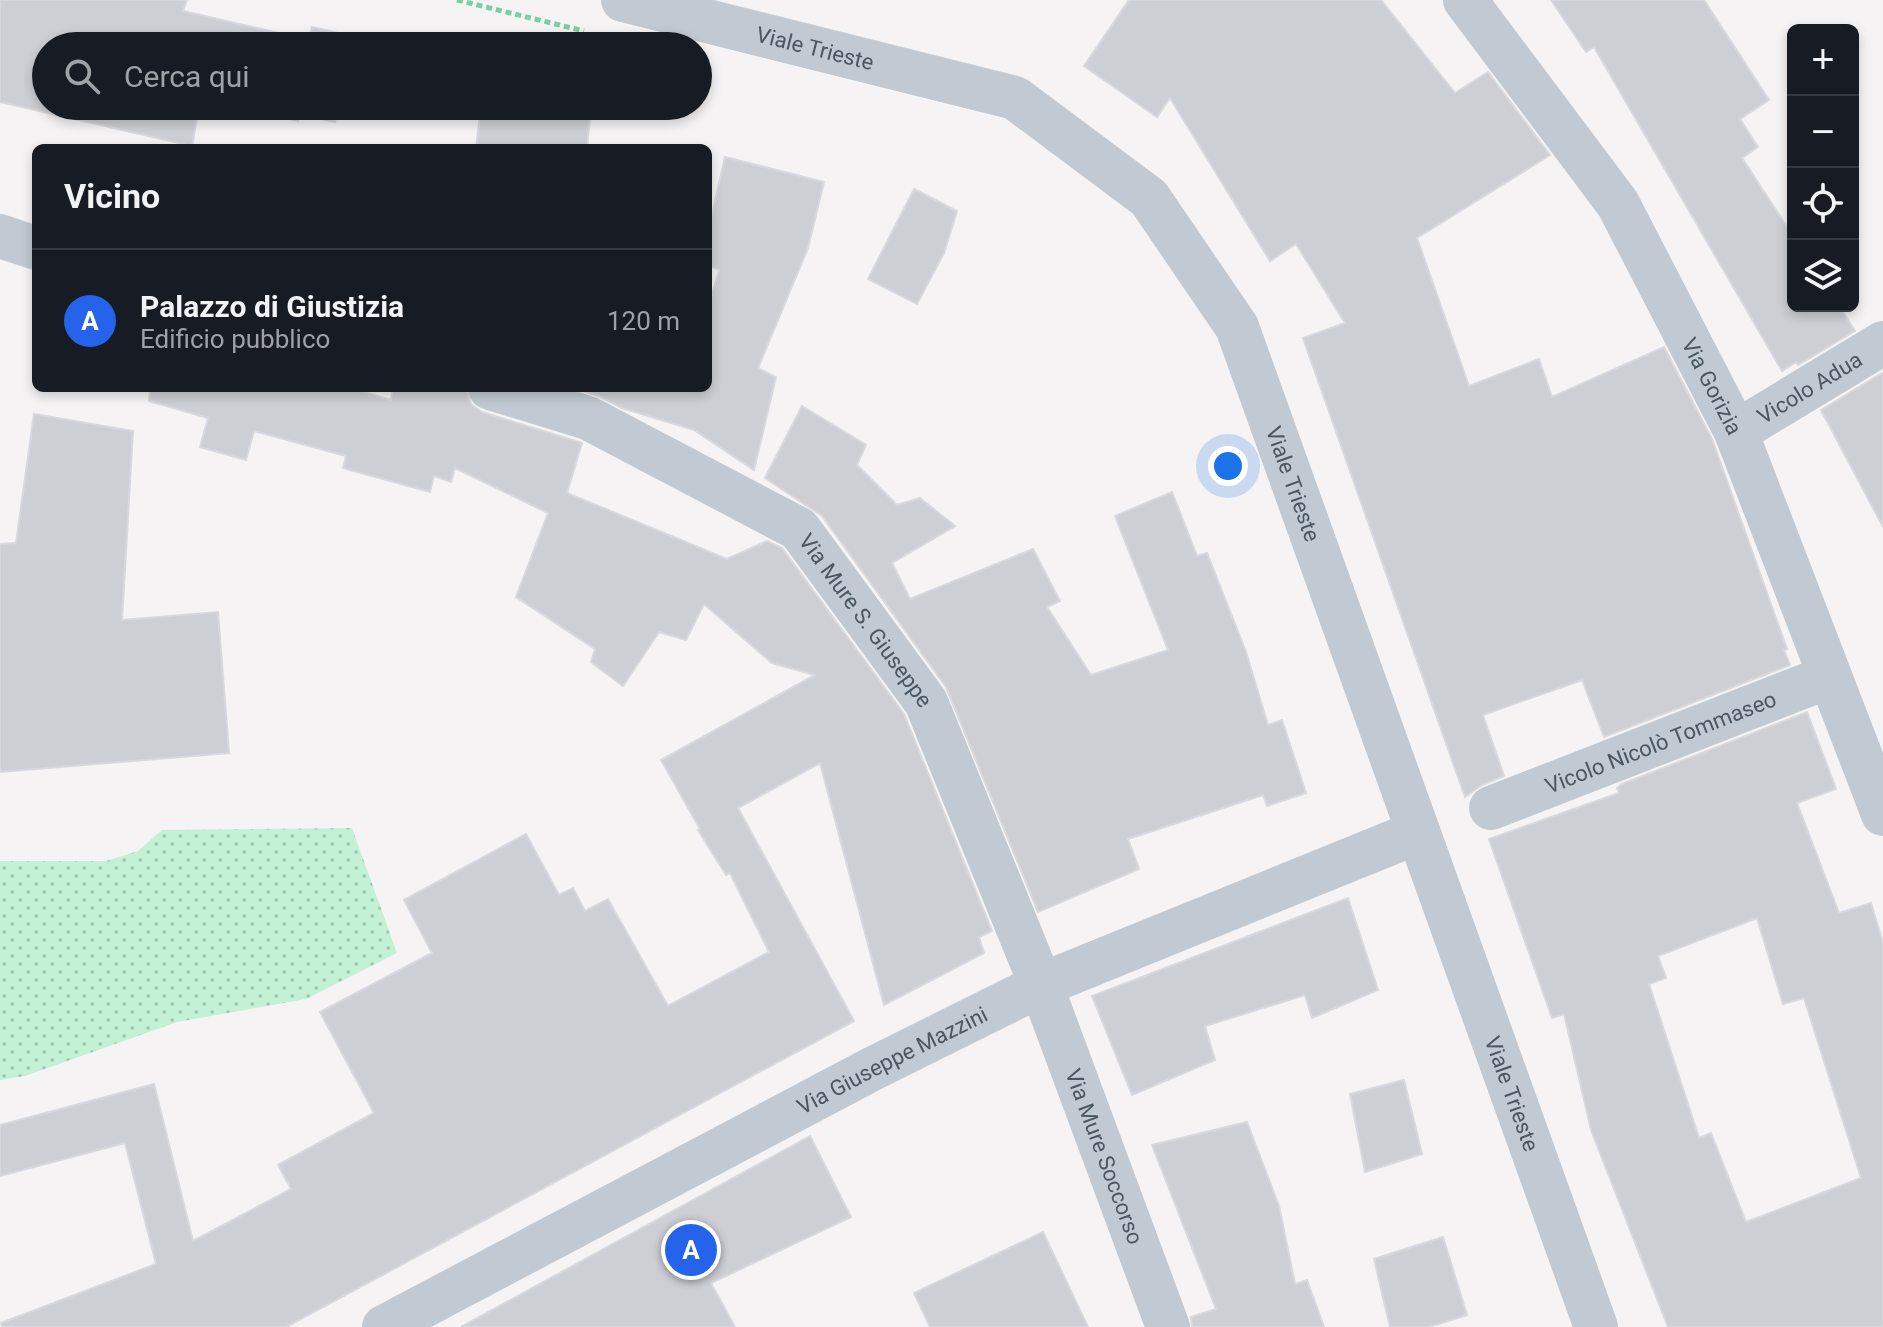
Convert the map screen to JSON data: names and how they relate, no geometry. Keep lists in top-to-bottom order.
{
  "streets": {
    "street": [
      "Viale Trieste",
      "Via Gorizia",
      "Vicolo Adua",
      "Via Mure S. Giuseppe",
      "Vicolo Nicolò Tommaseo",
      "Via Giuseppe Mazzini",
      "Via Mure Soccorso"
    ]
  },
  "crossings": [
    ["Viale Trieste", "Via Giuseppe Mazzini"],
    ["Via Gorizia", "Vicolo Adua"],
    ["Via Gorizia", "Vicolo Nicolò Tommaseo"],
    ["Via Mure S. Giuseppe", "Via Giuseppe Mazzini"],
    ["Via Mure S. Giuseppe", "Via Mure Soccorso"],
    ["Via Giuseppe Mazzini", "Via Mure Soccorso"]
  ],
  "page": {
    "map_buttons": ["+", "−"],
    "search": "Cerca qui",
    "heading": "Vicino",
    "list": [
      {
        "mark": "A",
        "name": "Palazzo di Giustizia",
        "note": "Edificio pubblico",
        "value": "120 m"
      }
    ],
    "pins": "A"
  }
}
